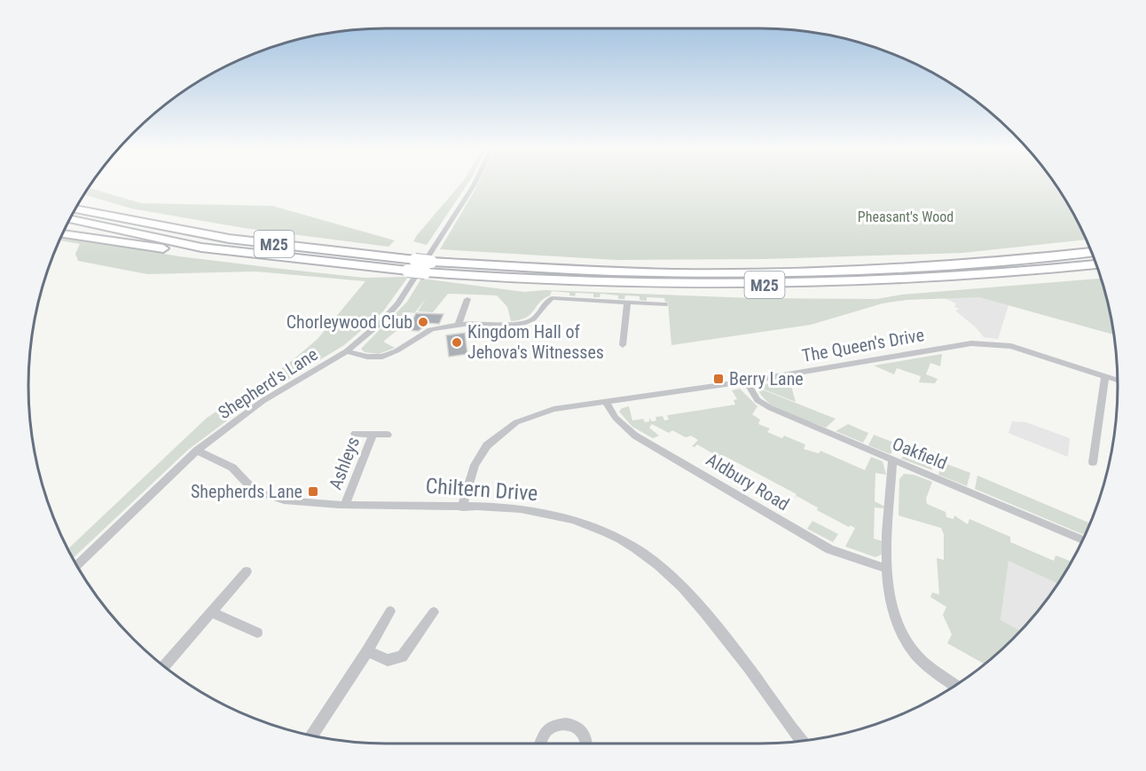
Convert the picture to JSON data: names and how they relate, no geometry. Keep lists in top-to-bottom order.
{
  "streets": {
    "highway": ["M25"],
    "street": [
      "The Queen's Drive",
      "Shepherd's Lane",
      "Oakfield",
      "Ashleys",
      "Aldbury Road",
      "Chiltern Drive"
    ]
  },
  "crossings": [
    ["The Queen's Drive", "Oakfield"],
    ["The Queen's Drive", "Aldbury Road"],
    ["The Queen's Drive", "Chiltern Drive"],
    ["Shepherd's Lane", "Chiltern Drive"],
    ["Ashleys", "Chiltern Drive"]
  ],
  "parks": ["Pheasant's Wood"],
  "places": {
    "other": ["Chorleywood Club", "Kingdom Hall of Jehova's Witnesses"],
    "transit": ["Berry Lane", "Shepherds Lane"]
  }
}
